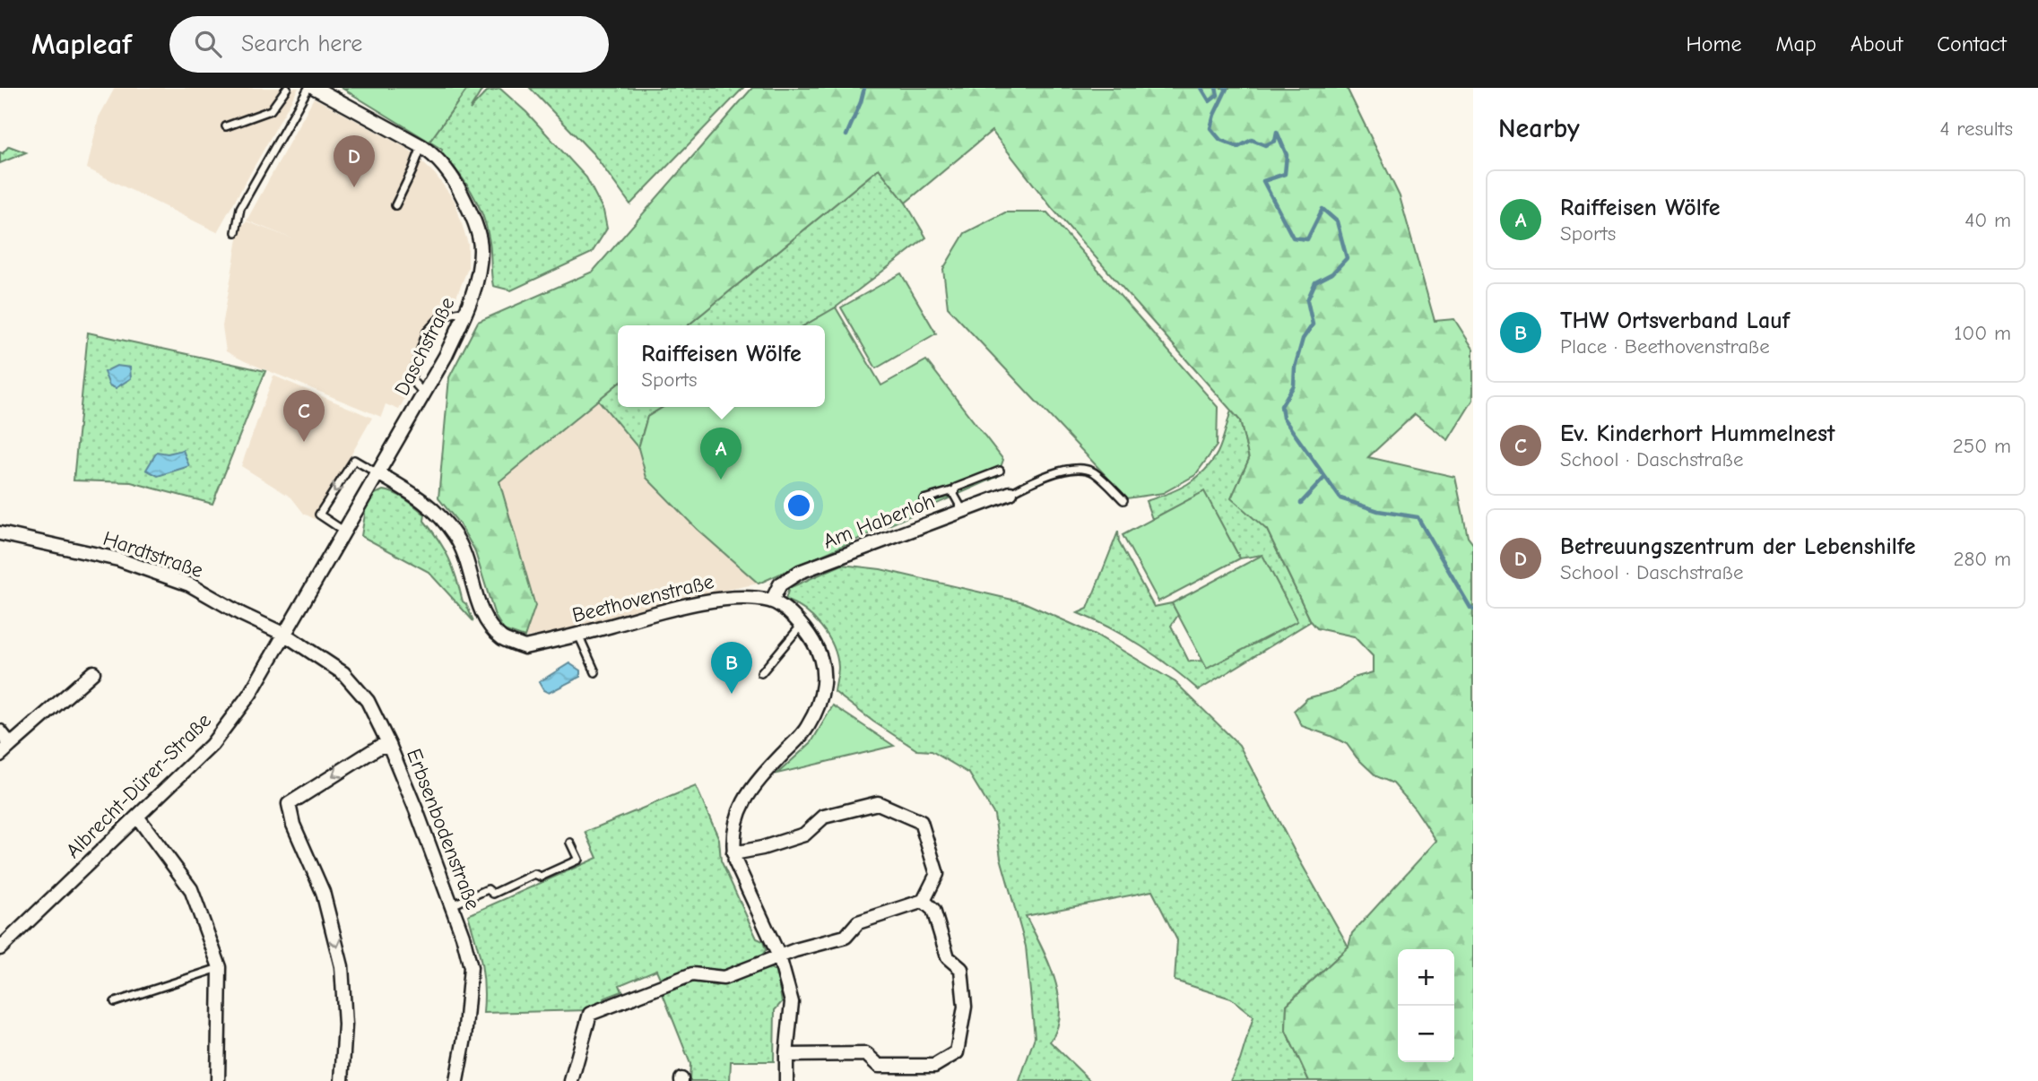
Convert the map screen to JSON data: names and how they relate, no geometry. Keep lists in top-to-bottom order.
{
  "streets": {
    "street": [
      "Daschstraße",
      "Am Haberloh",
      "Hardtstraße",
      "Beethovenstraße",
      "Albrecht-Dürer-Straße",
      "Erbsenbodenstraße"
    ]
  },
  "crossings": [
    ["Daschstraße", "Hardtstraße"],
    ["Daschstraße", "Beethovenstraße"],
    ["Daschstraße", "Albrecht-Dürer-Straße"],
    ["Daschstraße", "Erbsenbodenstraße"],
    ["Am Haberloh", "Beethovenstraße"],
    ["Hardtstraße", "Albrecht-Dürer-Straße"],
    ["Hardtstraße", "Erbsenbodenstraße"],
    ["Albrecht-Dürer-Straße", "Erbsenbodenstraße"]
  ],
  "page": {
    "header": "Mapleaf",
    "search": "Search here",
    "nav": [
      "Home",
      "Map",
      "About",
      "Contact"
    ],
    "heading": ["Nearby", "4 results"],
    "pins": [
      "D",
      "C",
      "A",
      "B"
    ],
    "list": [
      {
        "mark": "A",
        "name": "Raiffeisen Wölfe",
        "note": "Sports",
        "value": "40 m"
      },
      {
        "mark": "B",
        "name": "THW Ortsverband Lauf",
        "note": "Place · Beethovenstraße",
        "value": "100 m"
      },
      {
        "mark": "C",
        "name": "Ev. Kinderhort Hummelnest",
        "note": "School · Daschstraße",
        "value": "250 m"
      },
      {
        "mark": "D",
        "name": "Betreuungszentrum der Lebenshilfe",
        "note": "School · Daschstraße",
        "value": "280 m"
      }
    ],
    "popup": ["Raiffeisen Wölfe", "Sports"],
    "map_buttons": ["+", "−"]
  }
}
